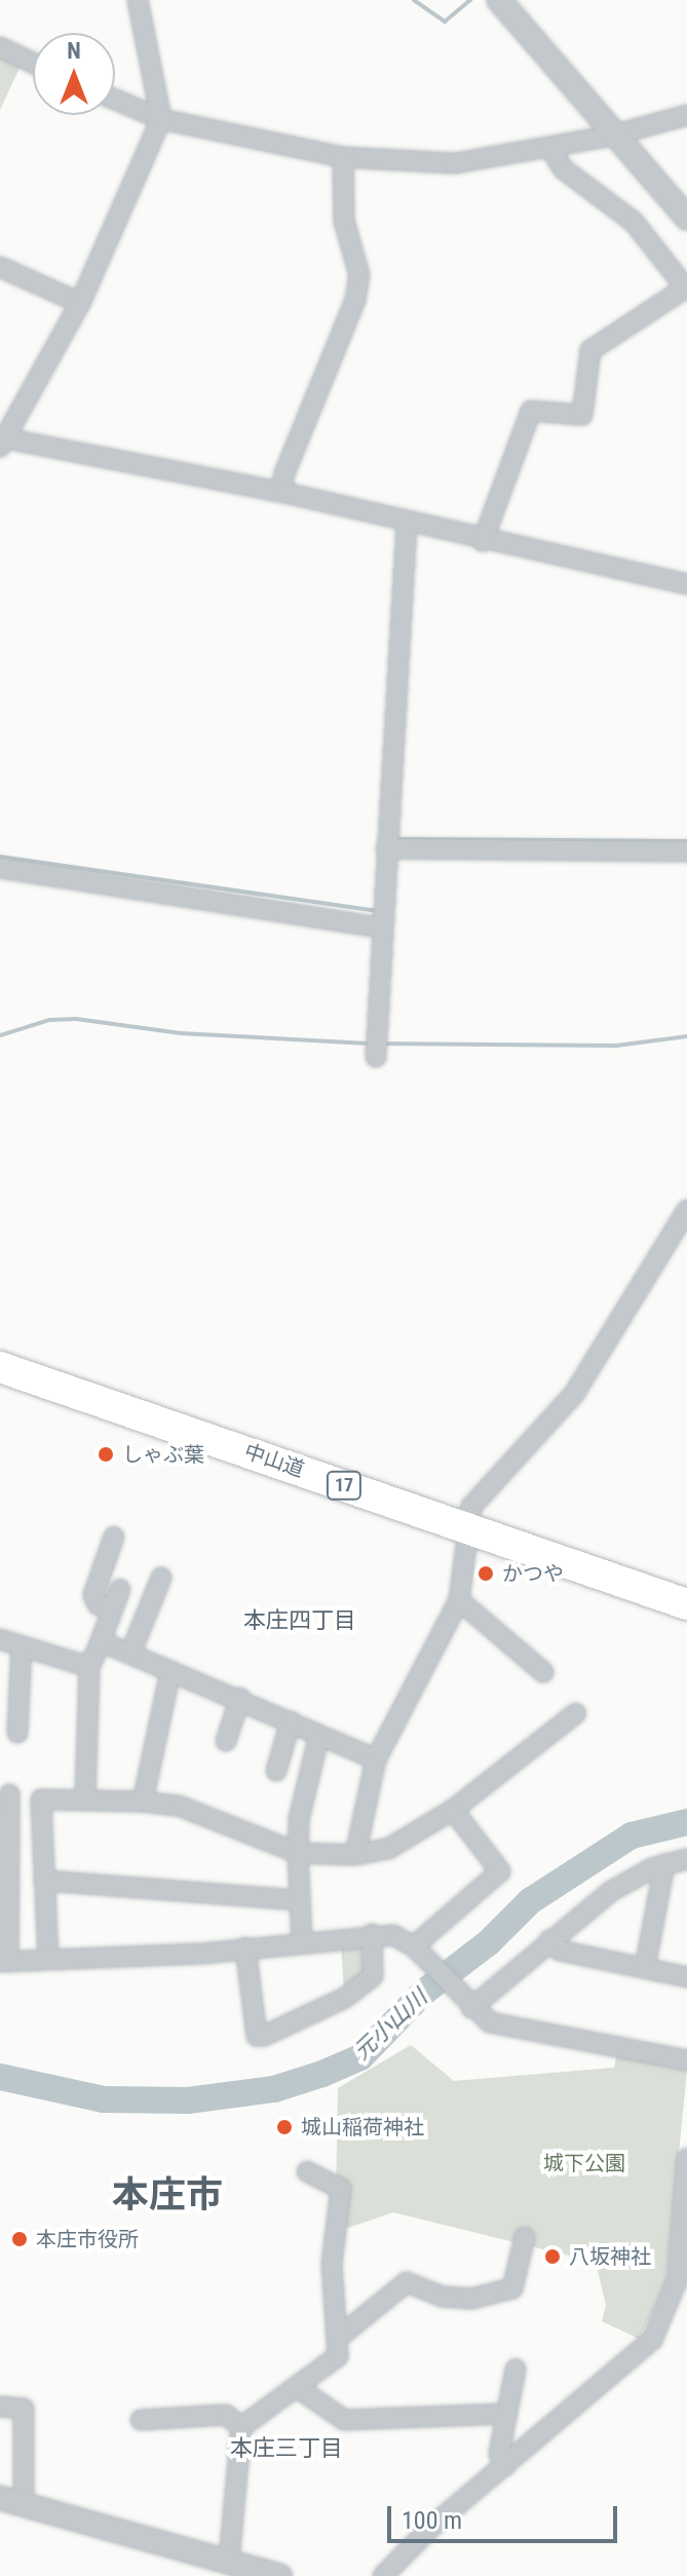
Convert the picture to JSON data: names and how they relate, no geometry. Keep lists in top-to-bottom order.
{
  "streets": {
    "highway": ["中山道", "17"]
  },
  "districts": ["本庄四丁目", "本庄市", "本庄三丁目"],
  "water": ["元小山川"],
  "parks": ["城下公園"],
  "places": [
    "しゃぶ葉",
    "かつや",
    "城山稲荷神社",
    "本庄市役所",
    "八坂神社"
  ],
  "scale_bar": "100 m",
  "north": "top"
}
